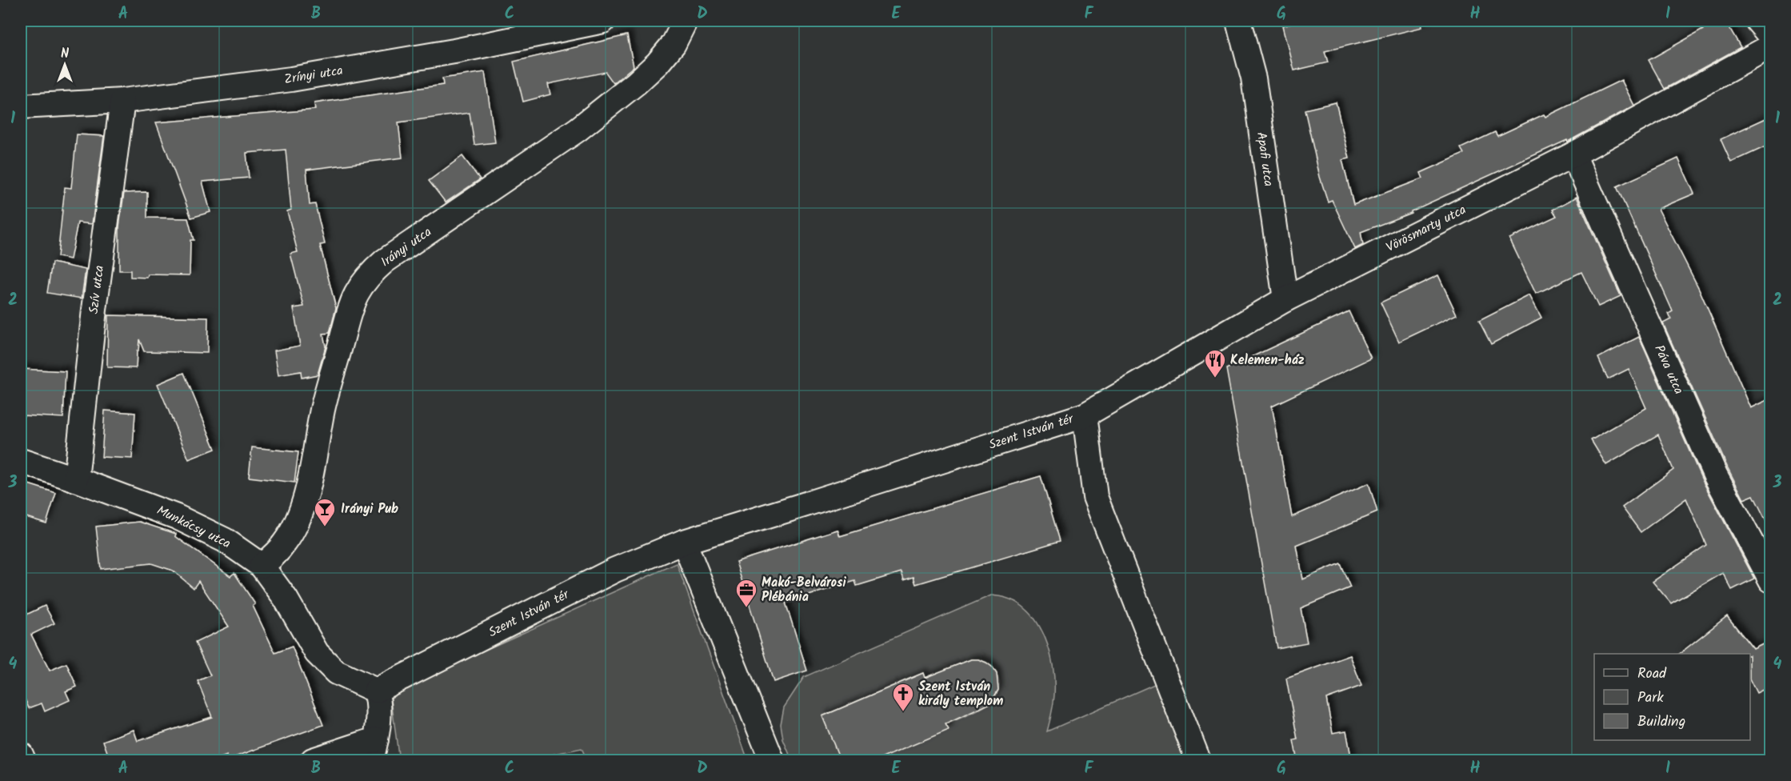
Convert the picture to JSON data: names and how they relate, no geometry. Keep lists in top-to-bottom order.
{
  "streets": {
    "street": [
      "Zrínyi utca",
      "Apafi utca",
      "Vörösmarty utca",
      "Irányi utca",
      "Szív utca",
      "Páva utca",
      "Szent István tér",
      "Munkácsy utca"
    ]
  },
  "crossings": [
    ["Zrínyi utca", "Szív utca"],
    ["Apafi utca", "Vörösmarty utca"],
    ["Vörösmarty utca", "Páva utca"],
    ["Vörösmarty utca", "Szent István tér"],
    ["Irányi utca", "Munkácsy utca"],
    ["Szív utca", "Munkácsy utca"],
    ["Szent István tér", "Munkácsy utca"]
  ],
  "places": {
    "restaurant": ["Kelemen-ház"],
    "bar": ["Irányi Pub"],
    "office": ["Makó-Belvárosi Plébánia"],
    "church": ["Szent István király templom"]
  },
  "legend": ["Road", "Park", "Building"],
  "north": "top",
  "grid": {
    "columns": [
      "A",
      "B",
      "C",
      "D",
      "E",
      "F",
      "G",
      "H",
      "I"
    ],
    "rows": [
      "1",
      "2",
      "3",
      "4"
    ]
  }
}
